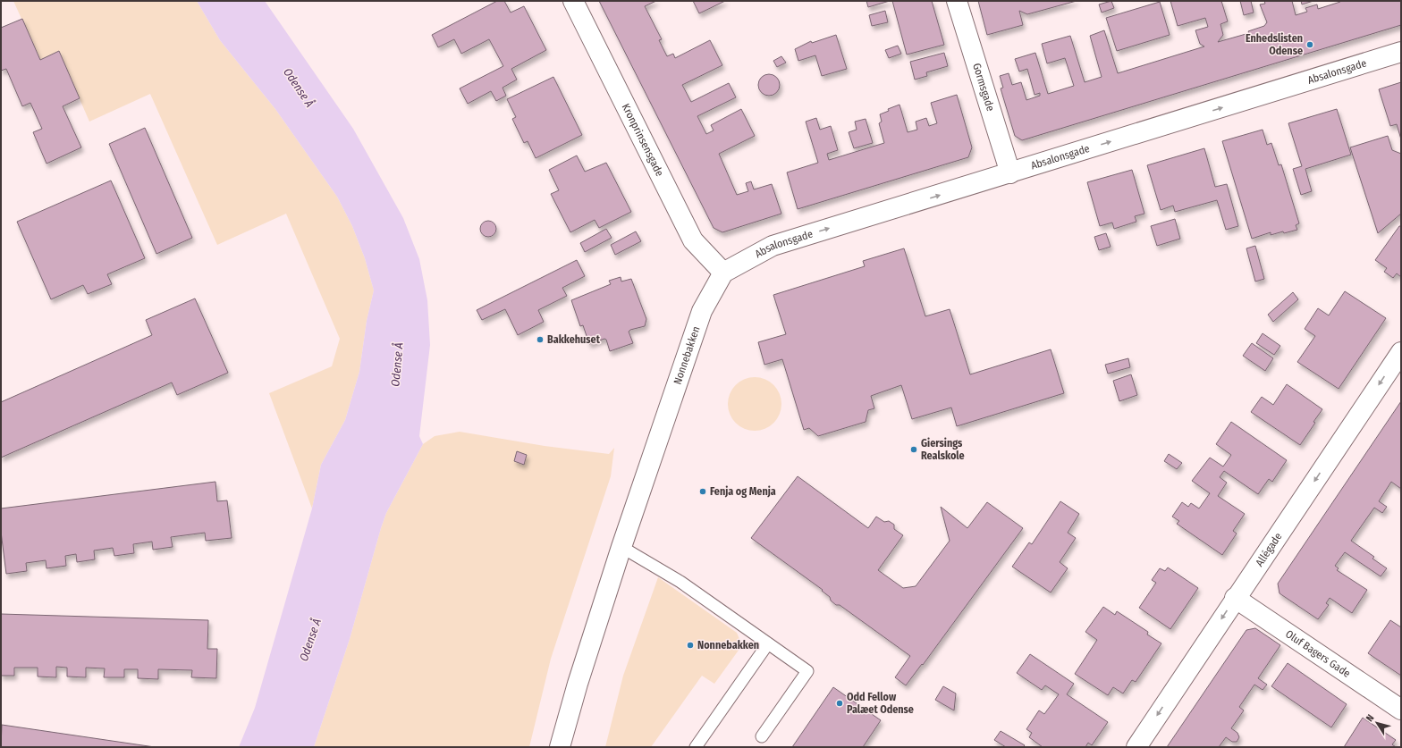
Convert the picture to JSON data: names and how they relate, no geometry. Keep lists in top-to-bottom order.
{
  "streets": {
    "main road": [
      "Absalonsgade",
      "Gormsgade",
      "Kronprinsensgade",
      "Nonnebakken",
      "Allégade",
      "Oluf Bagers Gade"
    ]
  },
  "crossings": [
    ["Absalonsgade", "Gormsgade"],
    ["Absalonsgade", "Kronprinsensgade"],
    ["Absalonsgade", "Nonnebakken"],
    ["Kronprinsensgade", "Nonnebakken"],
    ["Allégade", "Oluf Bagers Gade"]
  ],
  "one_way": ["Absalonsgade", "Allégade"],
  "water": ["Odense Å"],
  "places": [
    "Enhedslisten Odense",
    "Bakkehuset",
    "Giersings Realskole",
    "Fenja og Menja",
    "Nonnebakken",
    "Odd Fellow Palæet Odense"
  ],
  "north": "top left"
}
